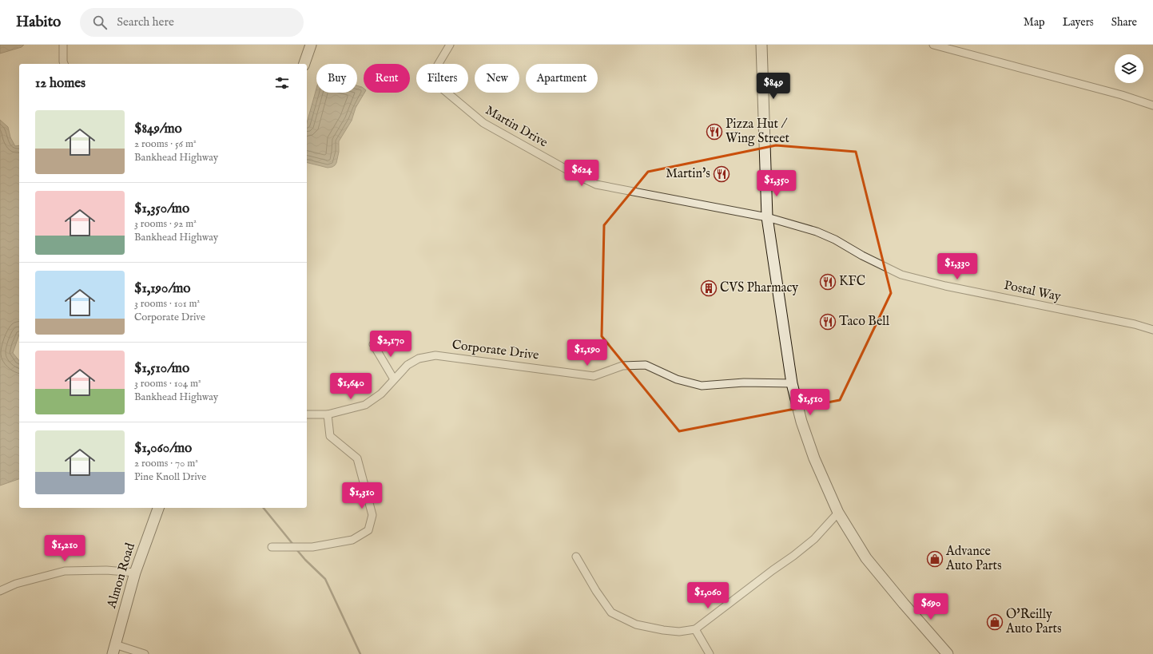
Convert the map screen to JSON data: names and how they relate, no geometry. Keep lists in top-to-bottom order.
{
  "streets": {
    "main road": ["Almon Road"],
    "street": ["Martin Drive", "Postal Way", "Corporate Drive"]
  },
  "crossings": [
    ["Martin Drive", "Postal Way"]
  ],
  "places": {
    "restaurant": [
      "Pizza Hut / Wing Street",
      "Martin's",
      "KFC",
      "Taco Bell"
    ],
    "building": ["CVS Pharmacy"],
    "shop": ["Advance Auto Parts", "O'Reilly Auto Parts"]
  },
  "page": {
    "header": "Habito",
    "search": "Search here",
    "nav": ["Map", "Layers", "Share"],
    "chip": [
      "Buy",
      "Rent",
      "Filters",
      "New",
      "Apartment"
    ],
    "heading": "12 homes",
    "price": [
      "$849",
      "$624",
      "$1,350",
      "$1,330",
      "$2,170",
      "$1,190",
      "$1,640",
      "$1,510",
      "$1,310",
      "$1,210",
      "$1,060",
      "$690"
    ],
    "list": [
      {
        "name": "$849/mo",
        "note": "2 rooms · 56 m² · Bankhead Highway"
      },
      {
        "name": "$1,350/mo",
        "note": "3 rooms · 92 m² · Bankhead Highway"
      },
      {
        "name": "$1,190/mo",
        "note": "3 rooms · 101 m² · Corporate Drive"
      },
      {
        "name": "$1,510/mo",
        "note": "3 rooms · 104 m² · Bankhead Highway"
      },
      {
        "name": "$1,060/mo",
        "note": "2 rooms · 70 m² · Pine Knoll Drive"
      }
    ]
  }
}
